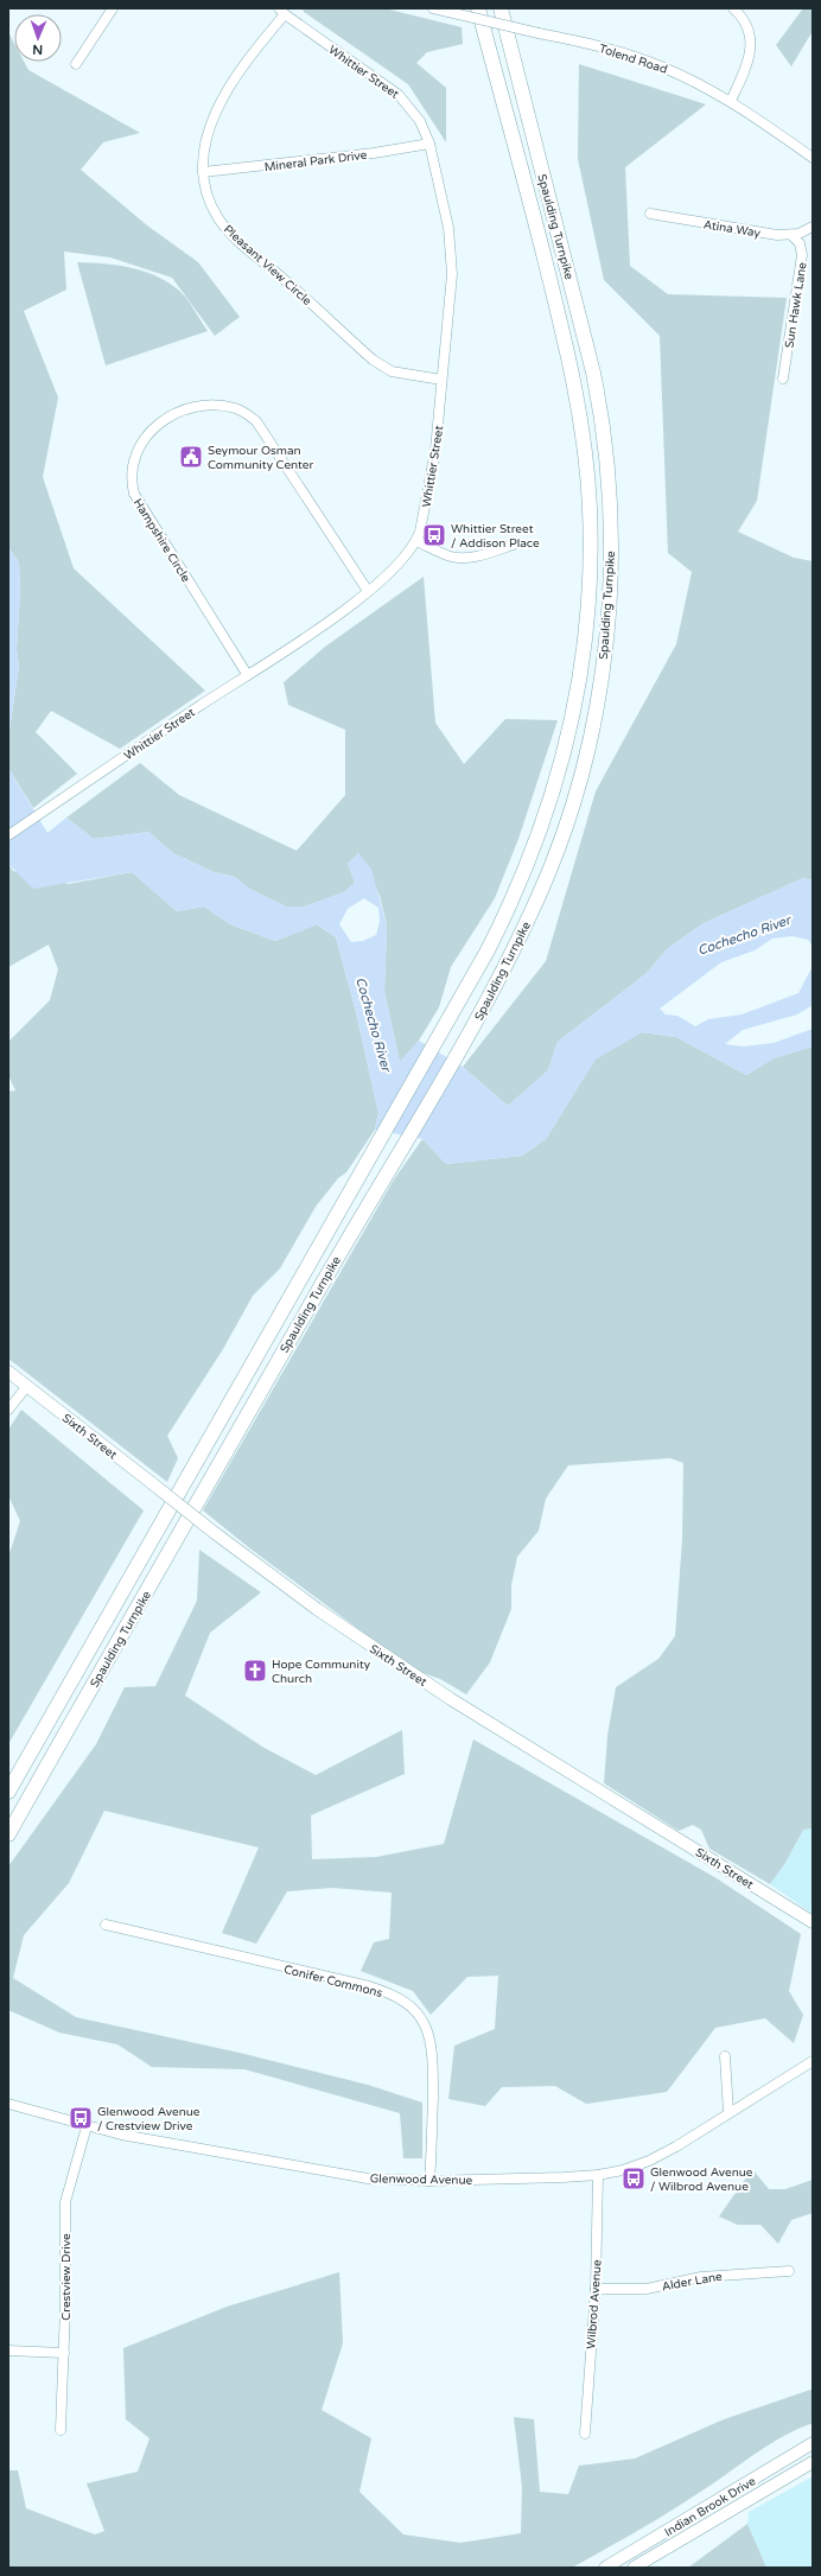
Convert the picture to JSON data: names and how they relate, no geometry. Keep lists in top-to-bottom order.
{
  "streets": {
    "highway": ["Spaulding Turnpike"],
    "main road": ["Sixth Street", "Indian Brook Drive"],
    "street": [
      "Tolend Road",
      "Whittier Street",
      "Mineral Park Drive",
      "Atina Way",
      "Pleasant View Circle",
      "Sun Hawk Lane",
      "Hampshire Circle",
      "Conifer Commons",
      "Glenwood Avenue",
      "Crestview Drive",
      "Alder Lane",
      "Wilbrod Avenue"
    ]
  },
  "crossings": [
    ["Whittier Street", "Mineral Park Drive"],
    ["Whittier Street", "Pleasant View Circle"],
    ["Whittier Street", "Hampshire Circle"],
    ["Mineral Park Drive", "Pleasant View Circle"],
    ["Atina Way", "Sun Hawk Lane"],
    ["Conifer Commons", "Glenwood Avenue"],
    ["Glenwood Avenue", "Crestview Drive"],
    ["Glenwood Avenue", "Wilbrod Avenue"],
    ["Alder Lane", "Wilbrod Avenue"]
  ],
  "water": ["Cochecho River"],
  "places": {
    "public building": ["Seymour Osman Community Center"],
    "bus stop": ["Whittier Street / Addison Place", "Glenwood Avenue / Crestview Drive", "Glenwood Avenue / Wilbrod Avenue"],
    "church": ["Hope Community Church"]
  },
  "north": "bottom"
}
